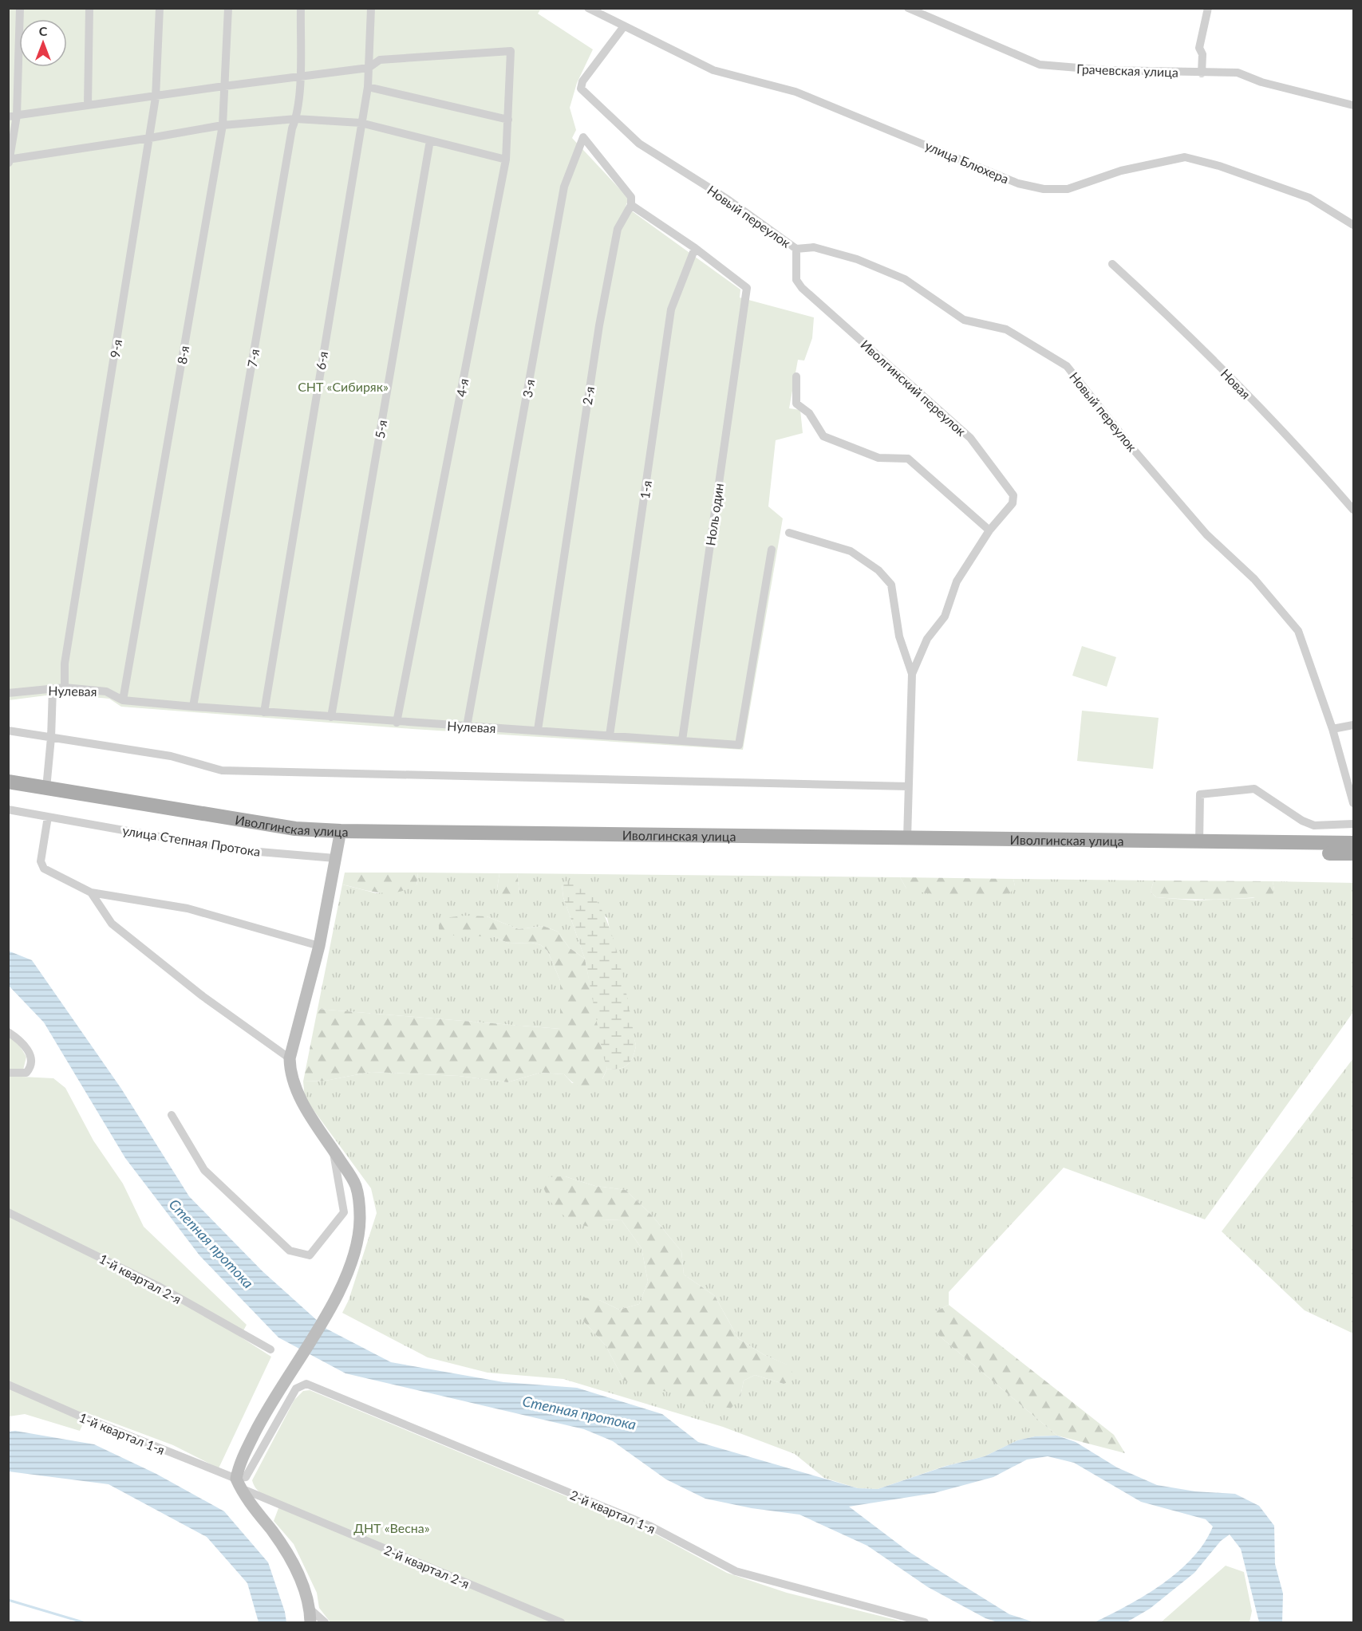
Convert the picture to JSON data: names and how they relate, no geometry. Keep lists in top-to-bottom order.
{
  "streets": {
    "main road": ["Иволгинская улица"],
    "street": [
      "Грачевская улица",
      "улица Блюхера",
      "Новый переулок",
      "9-я",
      "8-я",
      "7-я",
      "6-я",
      "Новая",
      "4-я",
      "Иволгинский переулок",
      "3-я",
      "2-я",
      "5-я",
      "1-я",
      "Ноль один",
      "Нулевая",
      "улица Степная Протока",
      "1-й квартал 2-я",
      "1-й квартал 1-я",
      "2-й квартал 1-я",
      "2-й квартал 2-я"
    ]
  },
  "crossings": [
    ["улица Блюхера", "Новый переулок"],
    ["Новый переулок", "Иволгинский переулок"],
    ["9-я", "Нулевая"],
    ["8-я", "Нулевая"],
    ["7-я", "Нулевая"],
    ["6-я", "4-я"],
    ["6-я", "Нулевая"],
    ["4-я", "Нулевая"],
    ["Иволгинский переулок", "Иволгинская улица"],
    ["3-я", "2-я"],
    ["3-я", "Нулевая"],
    ["2-я", "Нулевая"],
    ["5-я", "Нулевая"],
    ["1-я", "Ноль один"],
    ["1-я", "Нулевая"],
    ["Ноль один", "Нулевая"],
    ["1-й квартал 1-я", "2-й квартал 1-я"],
    ["1-й квартал 1-я", "2-й квартал 2-я"],
    ["2-й квартал 1-я", "2-й квартал 2-я"]
  ],
  "water": ["Степная протока"],
  "parks": ["СНТ «Сибиряк»", "ДНТ «Весна»"],
  "north": "top"
}
